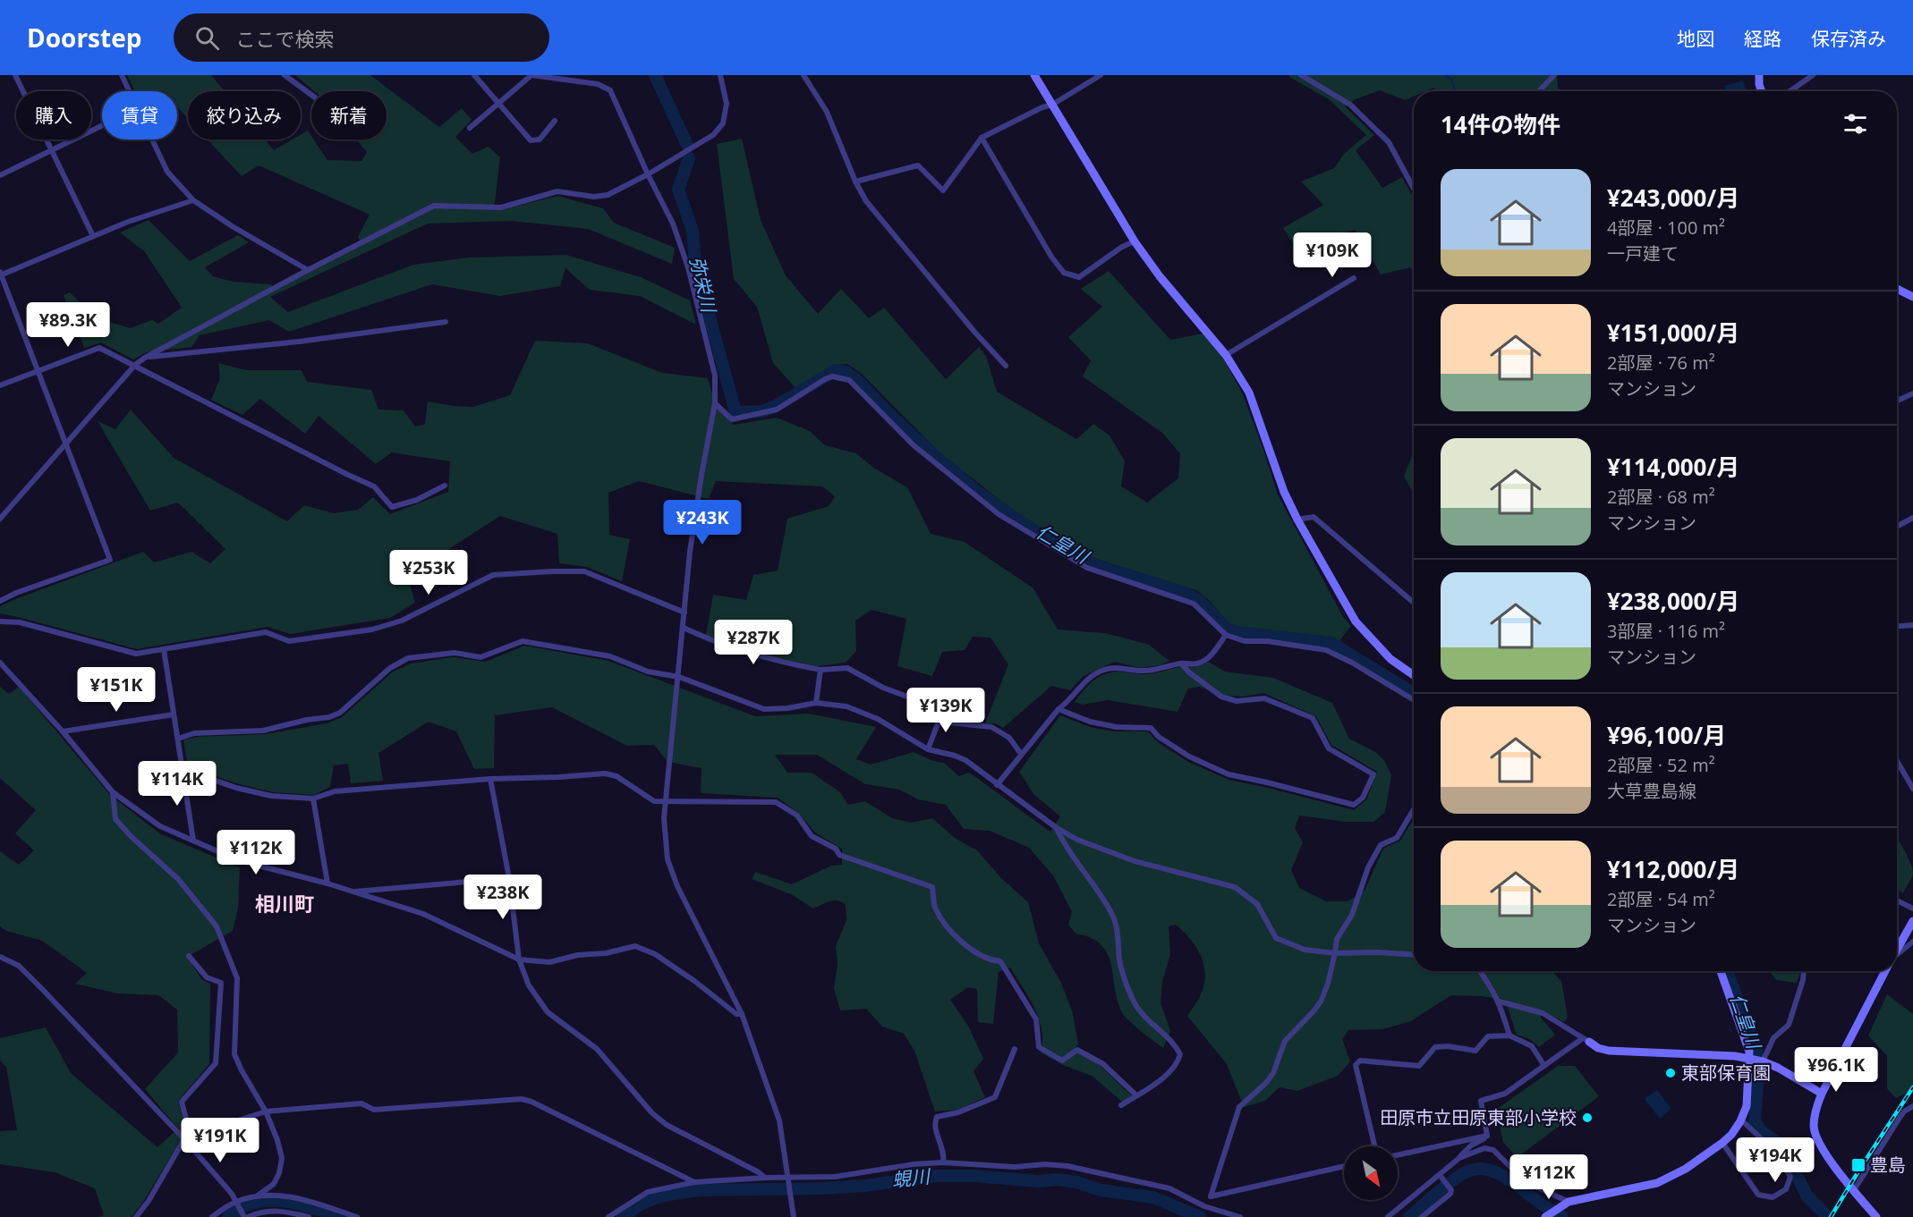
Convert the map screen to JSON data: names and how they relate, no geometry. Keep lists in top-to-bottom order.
{
  "districts": ["相川町"],
  "water": ["弥栄川", "仁皇川", "蜆川"],
  "places": {
    "other": ["東部保育園", "田原市立田原東部小学校"],
    "transit": ["豊島"]
  },
  "north": "bottom right",
  "page": {
    "header": "Doorstep",
    "search": "ここで検索",
    "nav": ["地図", "経路", "保存済み"],
    "chip": [
      "購入",
      "賃貸",
      "絞り込み",
      "新着"
    ],
    "heading": "14件の物件",
    "list": [
      {
        "name": "¥243,000/月",
        "note": "4部屋 · 100 m² · 一戸建て"
      },
      {
        "name": "¥151,000/月",
        "note": "2部屋 · 76 m² · マンション"
      },
      {
        "name": "¥114,000/月",
        "note": "2部屋 · 68 m² · マンション"
      },
      {
        "name": "¥238,000/月",
        "note": "3部屋 · 116 m² · マンション"
      },
      {
        "name": "¥96,100/月",
        "note": "2部屋 · 52 m² · 大草豊島線"
      },
      {
        "name": "¥112,000/月",
        "note": "2部屋 · 54 m² · マンション"
      }
    ],
    "price": [
      "¥109K",
      "¥89.3K",
      "¥243K",
      "¥253K",
      "¥287K",
      "¥151K",
      "¥139K",
      "¥114K",
      "¥112K",
      "¥238K",
      "¥96.1K",
      "¥191K",
      "¥194K",
      "¥112K"
    ]
  }
}
